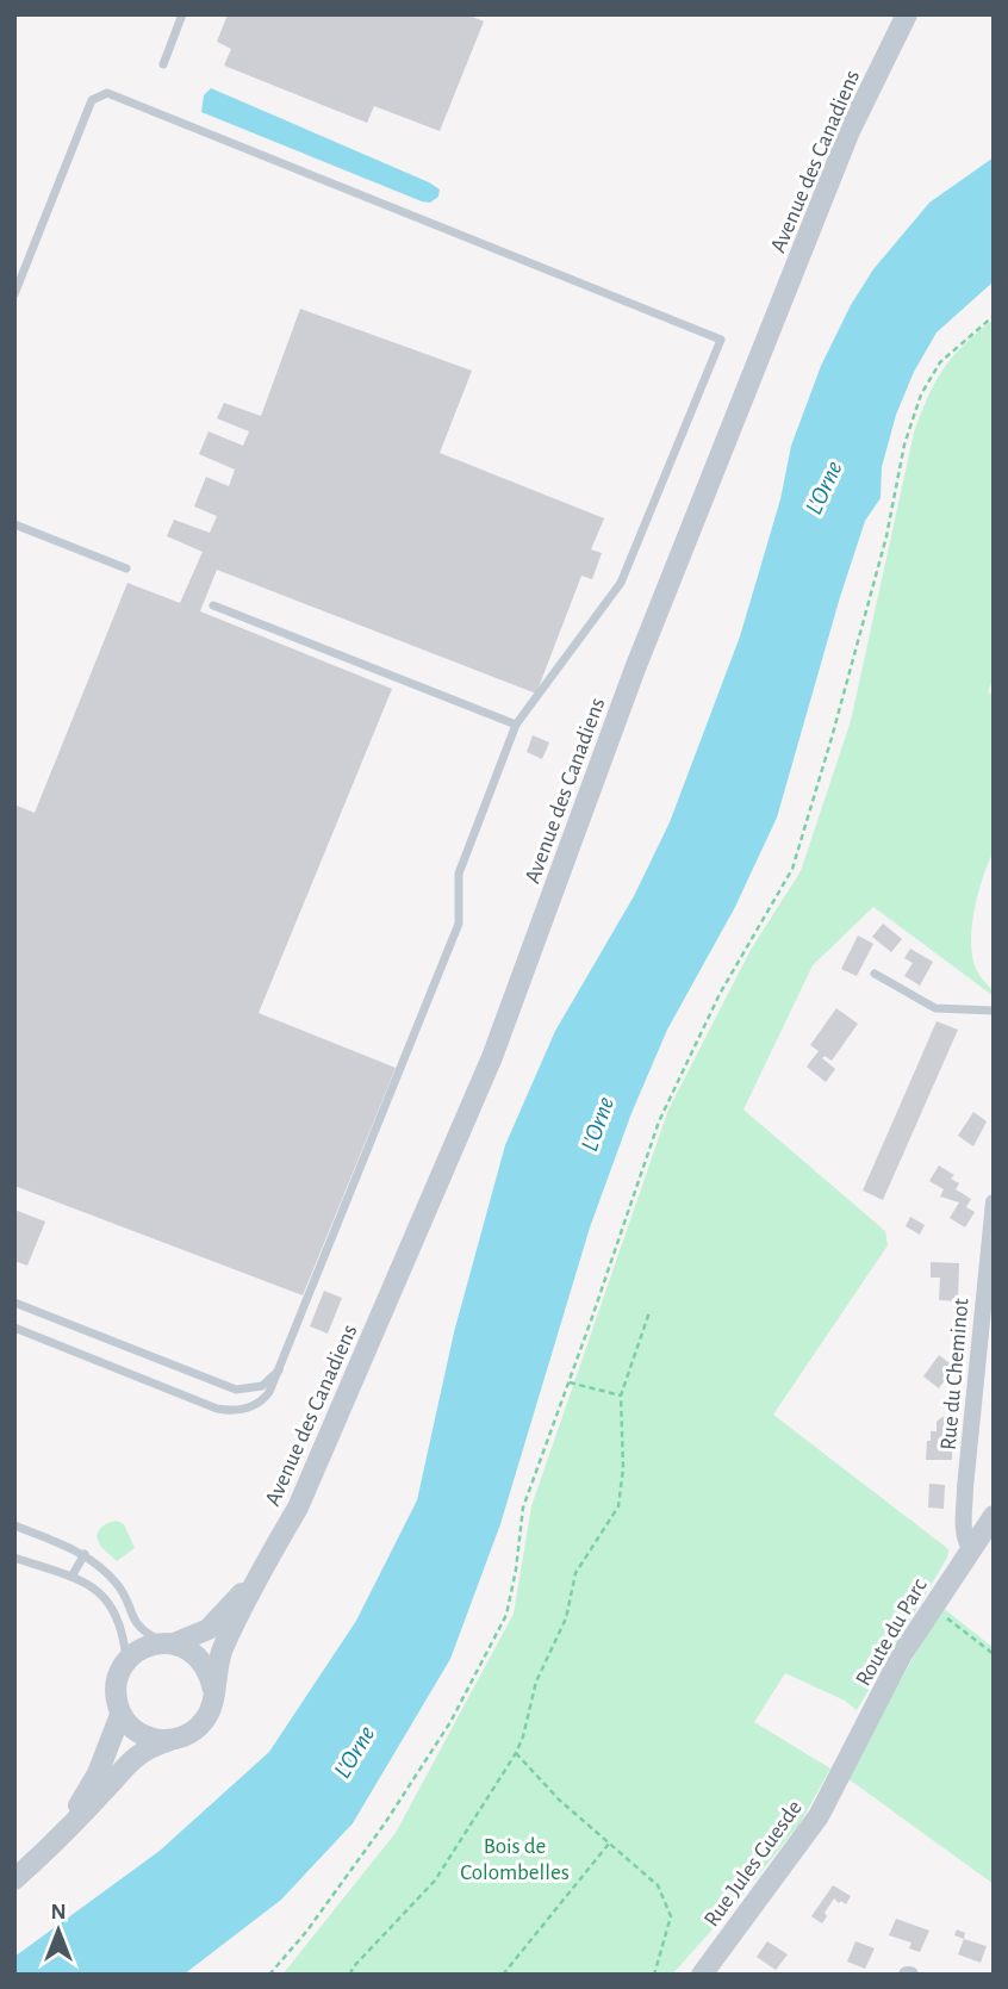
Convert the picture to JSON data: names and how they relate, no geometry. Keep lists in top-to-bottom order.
{
  "streets": {
    "street": [
      "Avenue des Canadiens",
      "Rue du Cheminot",
      "Route du Parc",
      "Rue Jules Guesde"
    ]
  },
  "crossings": [
    ["Rue du Cheminot", "Route du Parc"],
    ["Route du Parc", "Rue Jules Guesde"]
  ],
  "water": ["L'Orne"],
  "parks": ["Bois de Colombelles"],
  "north": "top"
}
